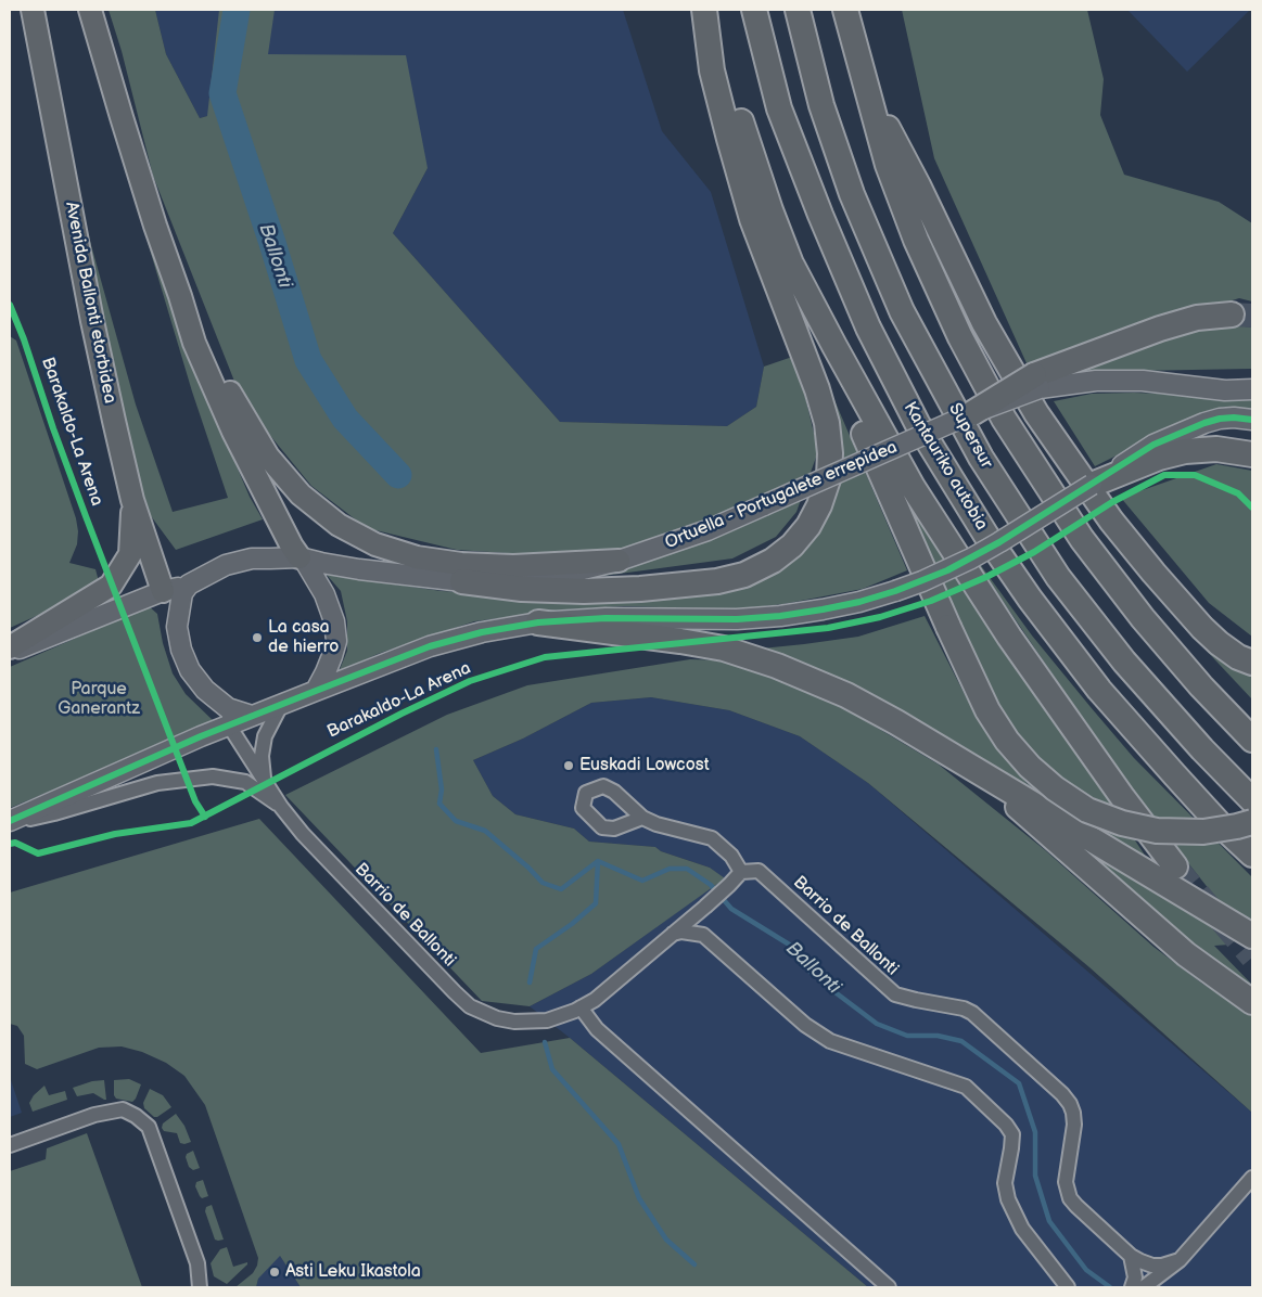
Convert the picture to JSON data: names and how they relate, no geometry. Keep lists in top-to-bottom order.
{
  "streets": {
    "highway": ["Supersur", "Kantauriko autobia"],
    "main road": ["Avenida Ballonti etorbidea"],
    "street": ["Ortuella - Portugalete errepidea", "Barrio de Ballonti"],
    "cycle path": ["Barakaldo-La Arena"]
  },
  "crossings": [
    ["Ortuella - Portugalete errepidea", "Barrio de Ballonti"]
  ],
  "water": ["Ballonti"],
  "parks": ["Parque Ganerantz"],
  "places": ["La casa de hierro", "Euskadi Lowcost", "Asti Leku Ikastola"]
}
